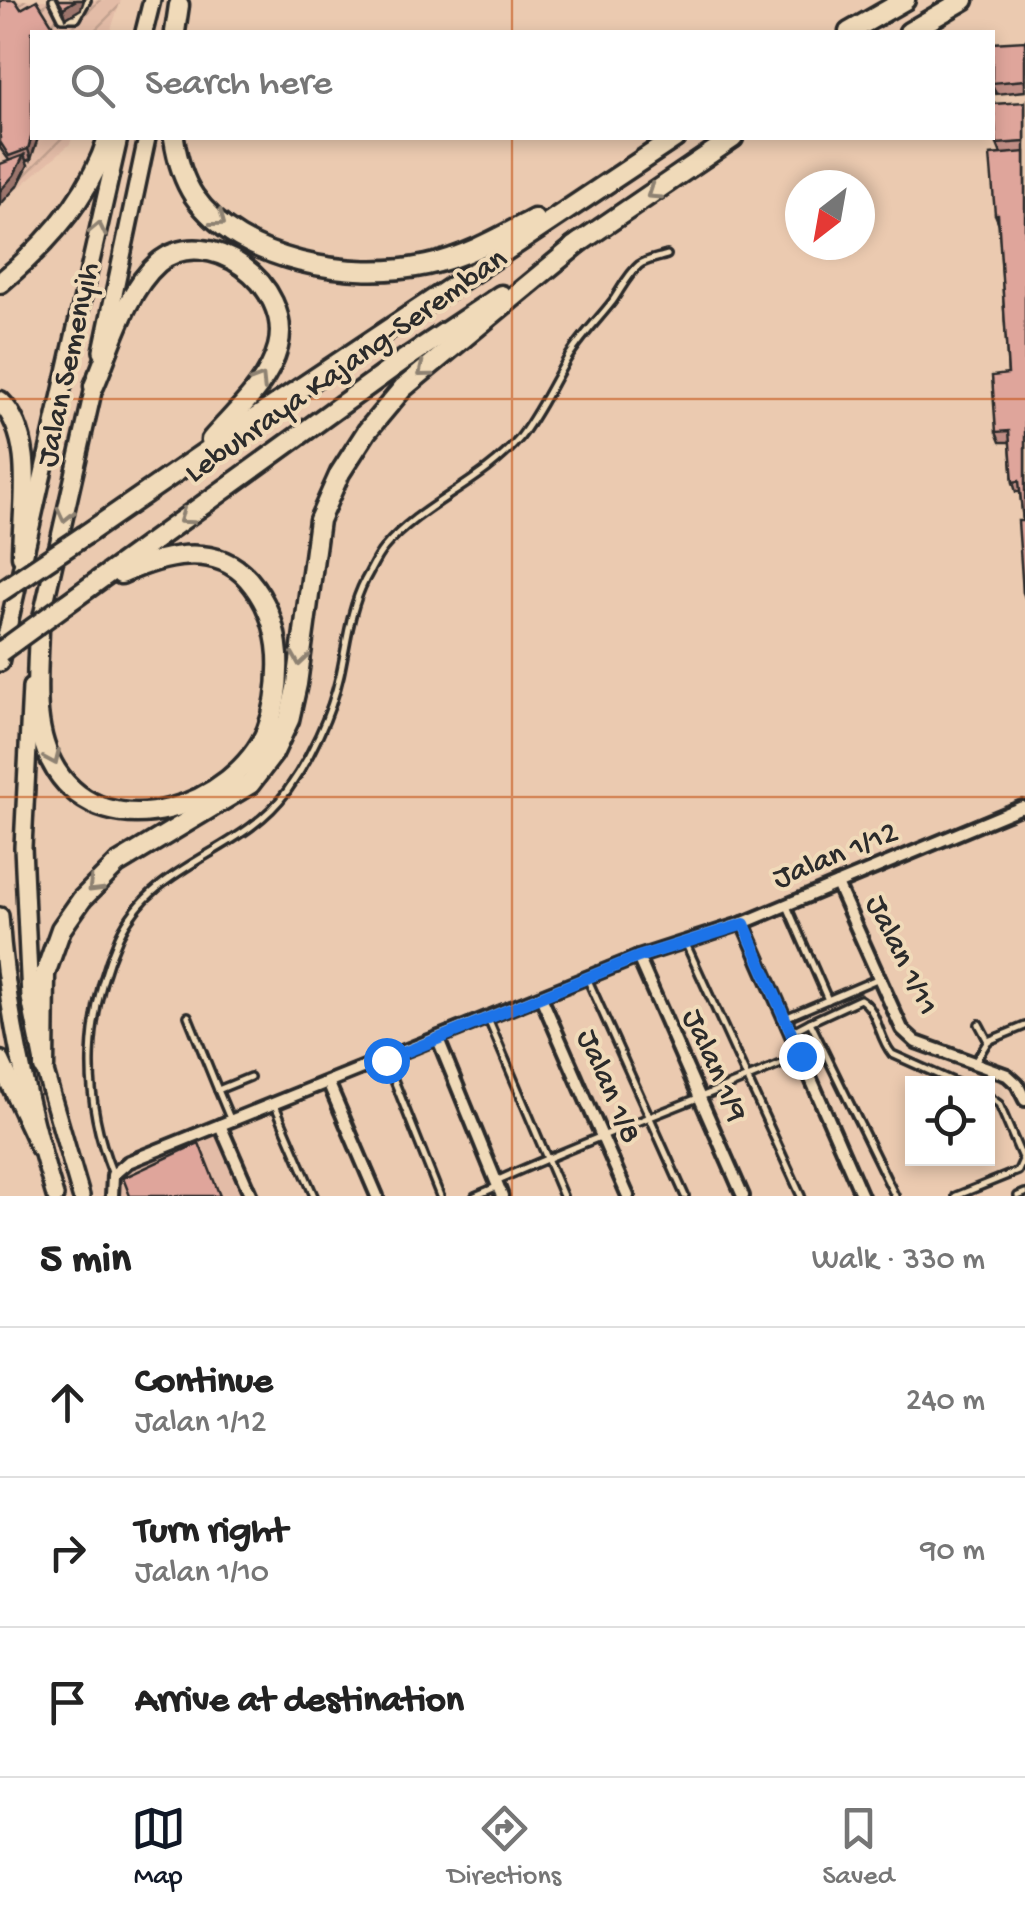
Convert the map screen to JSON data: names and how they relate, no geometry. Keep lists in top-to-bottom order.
{
  "streets": {
    "highway": ["Lebuhraya Kajang-Seremban"],
    "main road": ["Jalan Semenyih"],
    "street": [
      "Jalan 1/12",
      "Jalan 1/11",
      "Jalan 1/9",
      "Jalan 1/8"
    ]
  },
  "crossings": [
    ["Jalan 1/12", "Jalan 1/11"],
    ["Jalan 1/12", "Jalan 1/9"],
    ["Jalan 1/12", "Jalan 1/8"]
  ],
  "north": "bottom left",
  "page": {
    "search": "Search here",
    "heading": ["5 min", "Walk · 330 m"],
    "list": [
      ["Continue", "Jalan 1/12", "240 m"],
      ["Turn right", "Jalan 1/10", "90 m"],
      "Arrive at destination"
    ],
    "nav": ["Map", "Directions", "Saved"]
  }
}
